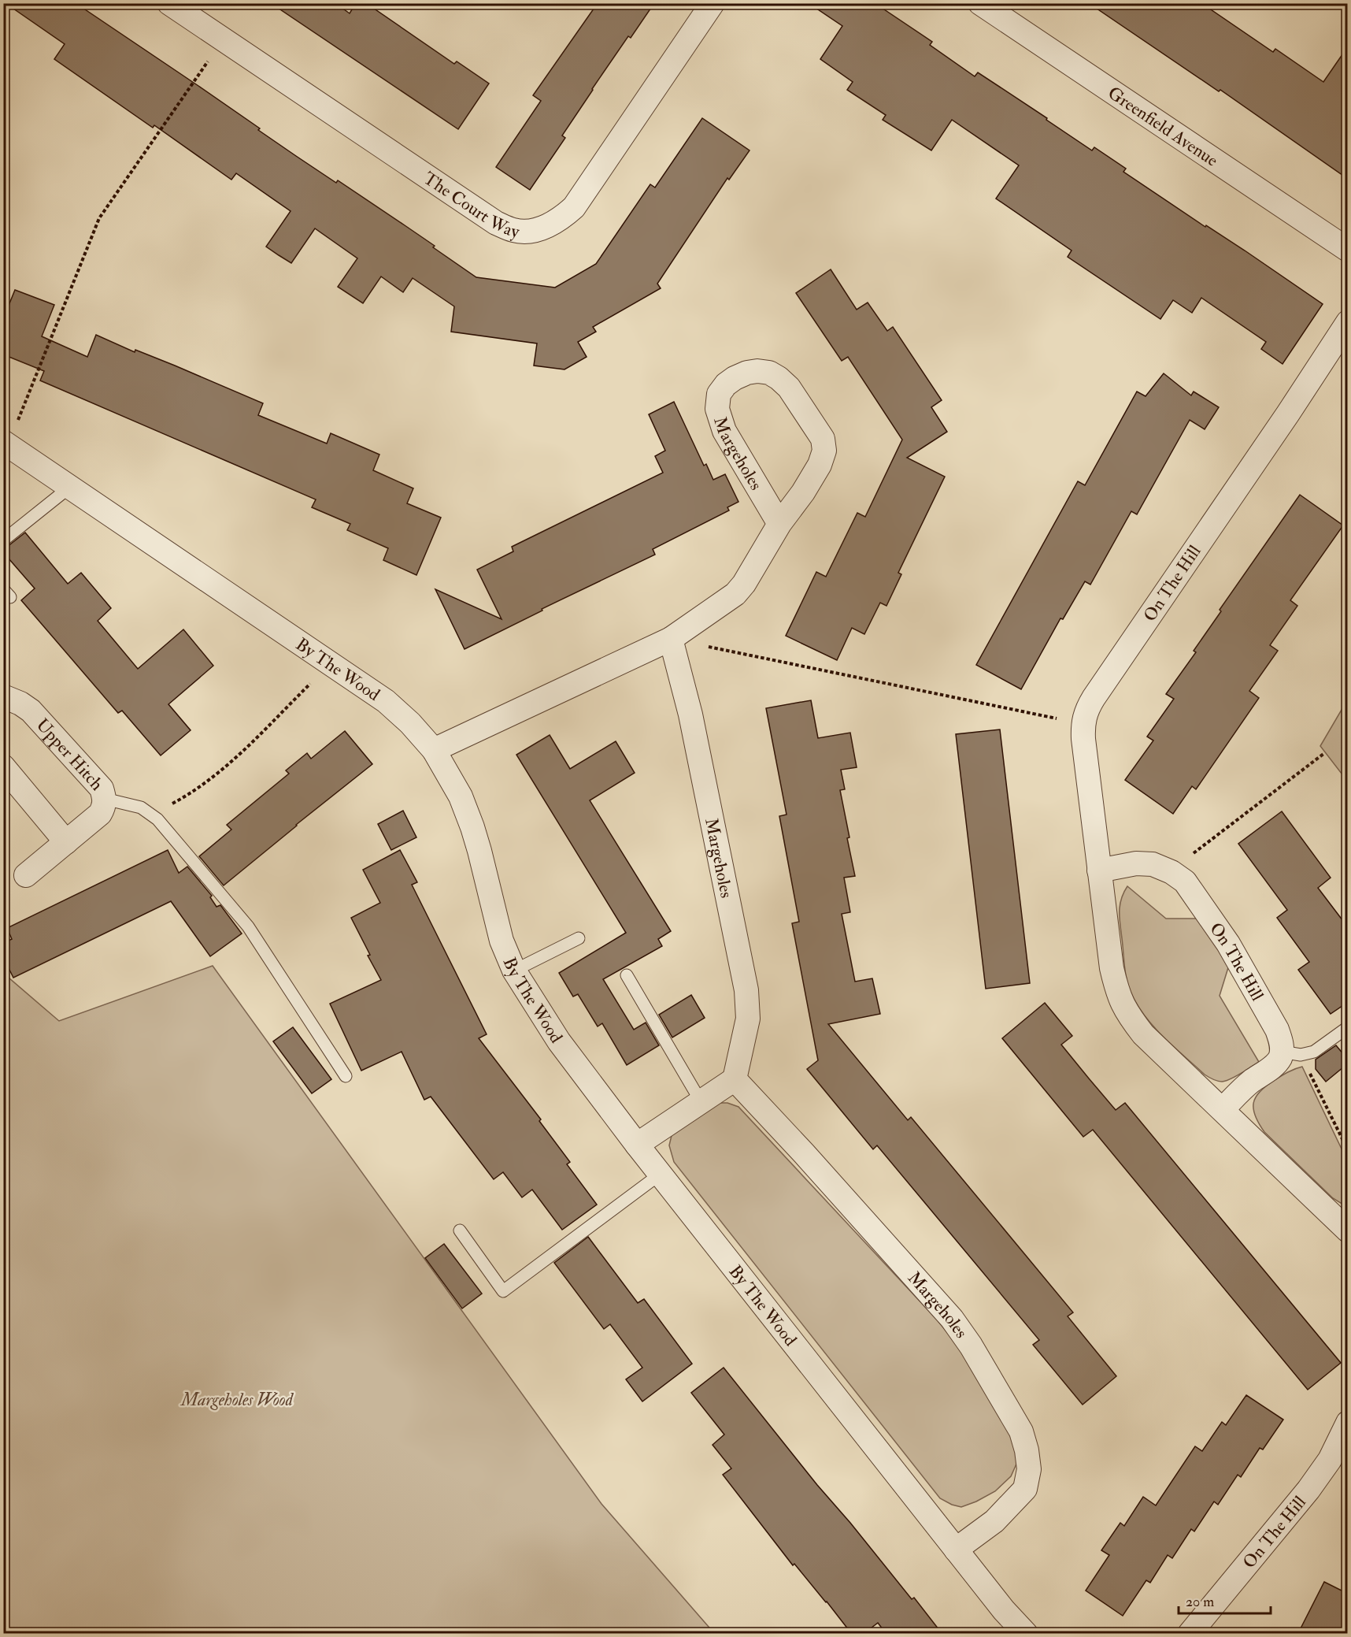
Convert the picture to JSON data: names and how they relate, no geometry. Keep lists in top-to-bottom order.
{
  "streets": {
    "street": [
      "Greenfield Avenue",
      "The Court Way",
      "Margeholes",
      "On The Hill",
      "By The Wood",
      "Upper Hitch"
    ]
  },
  "crossings": [
    ["Margeholes", "By The Wood"]
  ],
  "parks": ["Margeholes Wood"],
  "scale_bar": "20 m"
}
